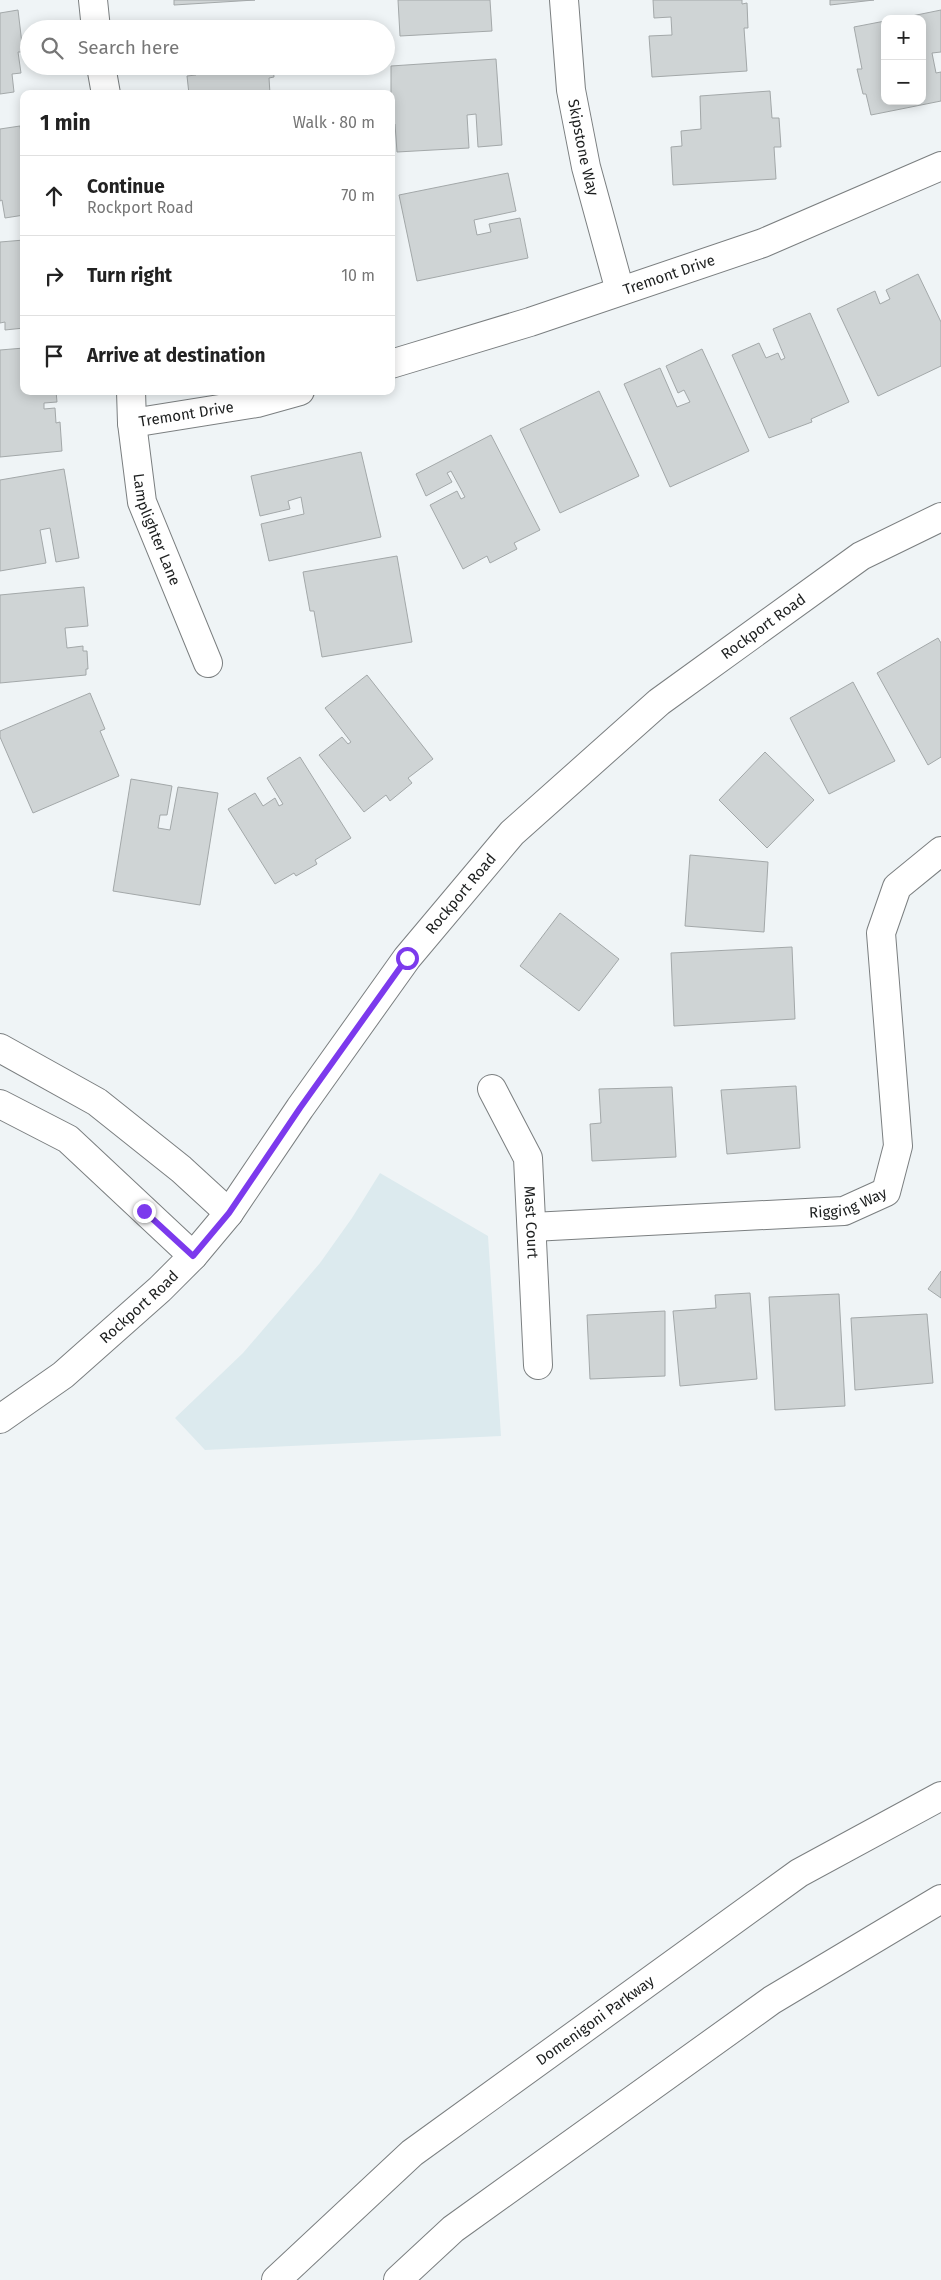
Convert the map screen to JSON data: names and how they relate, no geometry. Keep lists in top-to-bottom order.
{
  "streets": {
    "street": [
      "Skipstone Way",
      "Tremont Drive",
      "Lamplighter Lane",
      "Rockport Road",
      "Rigging Way",
      "Mast Court",
      "Domenigoni Parkway"
    ]
  },
  "crossings": [
    ["Skipstone Way", "Tremont Drive"],
    ["Tremont Drive", "Lamplighter Lane"],
    ["Rigging Way", "Mast Court"]
  ],
  "page": {
    "map_buttons": ["+", "−"],
    "search": "Search here",
    "heading": ["1 min", "Walk · 80 m"],
    "list": [
      ["Continue", "Rockport Road", "70 m"],
      ["Turn right", "10 m"],
      "Arrive at destination"
    ]
  }
}
